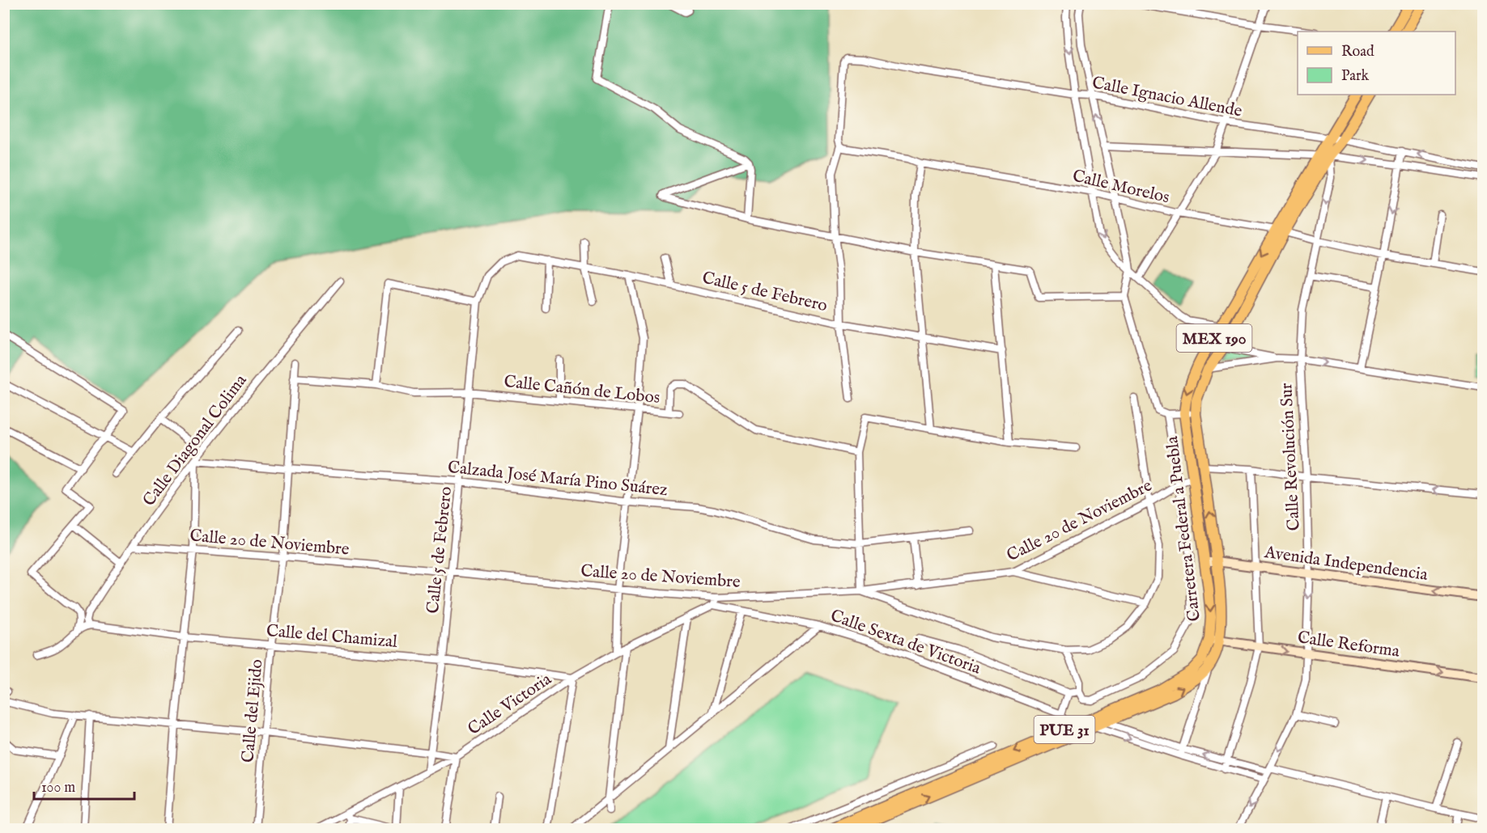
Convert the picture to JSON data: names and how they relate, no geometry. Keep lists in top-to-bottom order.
{
  "streets": {
    "main road": ["MEX 190", "Carretera Federal a Puebla", "PUE 31"],
    "street": [
      "Calle Ignacio Allende",
      "Calle Morelos",
      "Calle 5 de Febrero",
      "Calle Cañón de Lobos",
      "Calle Diagonal Colima",
      "Calle Revolución Sur",
      "Calzada José María Pino Suárez",
      "Calle 20 de Noviembre",
      "Avenida Independencia",
      "Calle del Chamizal",
      "Calle Sexta de Victoria",
      "Calle Reforma",
      "Calle Victoria",
      "Calle del Ejido"
    ]
  },
  "crossings": [
    ["Calle Ignacio Allende", "Calle Morelos"],
    ["Calle Ignacio Allende", "MEX 190"],
    ["Calle Ignacio Allende", "Carretera Federal a Puebla"],
    ["Calle Morelos", "Calle Revolución Sur"],
    ["Calle Morelos", "Carretera Federal a Puebla"],
    ["Calle 5 de Febrero", "Calle Cañón de Lobos"],
    ["Calle 5 de Febrero", "Calzada José María Pino Suárez"],
    ["Calle 5 de Febrero", "Calle 20 de Noviembre"],
    ["Calle 5 de Febrero", "Calle del Chamizal"],
    ["Calle 5 de Febrero", "Calle Victoria"],
    ["MEX 190", "Carretera Federal a Puebla"],
    ["Calle Cañón de Lobos", "Calle del Ejido"],
    ["Calle Diagonal Colima", "Calzada José María Pino Suárez"],
    ["Calle Diagonal Colima", "Calle 20 de Noviembre"],
    ["Calle Diagonal Colima", "Calle del Chamizal"],
    ["Calle Revolución Sur", "Carretera Federal a Puebla"],
    ["Calle Revolución Sur", "Avenida Independencia"],
    ["Calle Revolución Sur", "Calle Reforma"],
    ["Calzada José María Pino Suárez", "Calle del Ejido"],
    ["Calle 20 de Noviembre", "Carretera Federal a Puebla"],
    ["Calle 20 de Noviembre", "Calle del Ejido"],
    ["Carretera Federal a Puebla", "Avenida Independencia"],
    ["Carretera Federal a Puebla", "Calle Reforma"],
    ["Calle del Chamizal", "Calle Victoria"],
    ["Calle del Chamizal", "Calle del Ejido"],
    ["Calle Sexta de Victoria", "Calle Victoria"]
  ],
  "one_way": ["Avenida Independencia", "Calle Reforma"],
  "legend": ["Road", "Park"],
  "scale_bar": "100 m"
}
